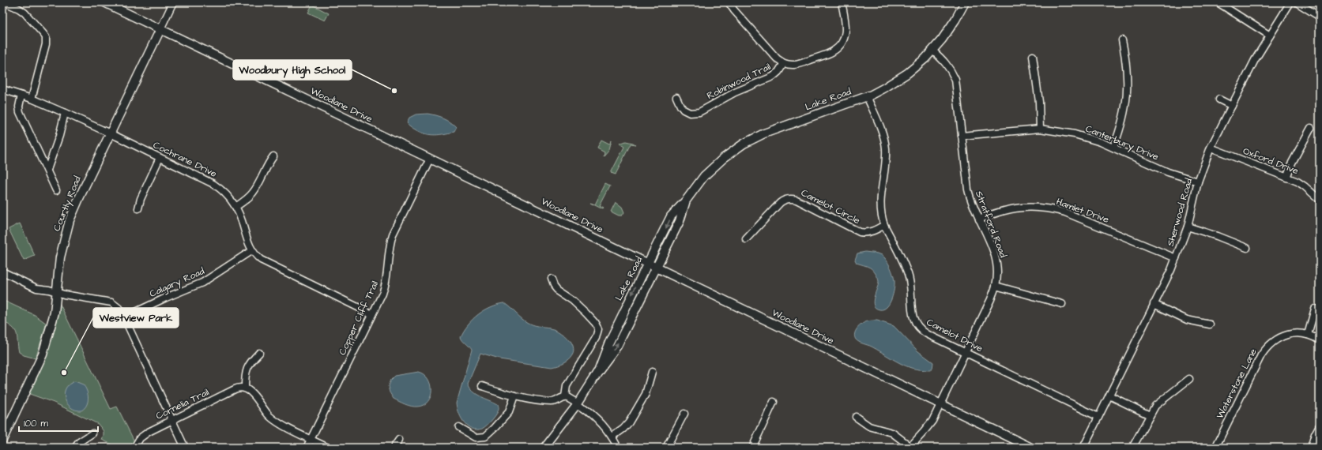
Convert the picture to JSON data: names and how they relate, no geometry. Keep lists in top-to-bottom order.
{
  "streets": {
    "street": [
      "Robinwood Trail",
      "Lake Road",
      "Woodlane Drive",
      "Canterbury Drive",
      "Cochrane Drive",
      "Oxford Drive",
      "Courtly Road",
      "Camelot Circle",
      "Hamlet Drive",
      "Sherwood Road",
      "Stratford Road",
      "Calgary Road",
      "Copper Cliff Trail",
      "Camelot Drive",
      "Waterstone Lane",
      "Cornelia Trail"
    ]
  },
  "crossings": [
    ["Lake Road", "Woodlane Drive"],
    ["Lake Road", "Stratford Road"],
    ["Lake Road", "Camelot Drive"],
    ["Woodlane Drive", "Courtly Road"],
    ["Woodlane Drive", "Stratford Road"],
    ["Woodlane Drive", "Copper Cliff Trail"],
    ["Canterbury Drive", "Sherwood Road"],
    ["Canterbury Drive", "Stratford Road"],
    ["Cochrane Drive", "Courtly Road"],
    ["Cochrane Drive", "Calgary Road"],
    ["Cochrane Drive", "Copper Cliff Trail"],
    ["Oxford Drive", "Sherwood Road"],
    ["Camelot Circle", "Camelot Drive"],
    ["Hamlet Drive", "Sherwood Road"],
    ["Hamlet Drive", "Stratford Road"],
    ["Sherwood Road", "Camelot Drive"],
    ["Stratford Road", "Camelot Drive"]
  ],
  "places": ["Woodbury High School", "Westview Park"],
  "scale_bar": "100 m"
}
